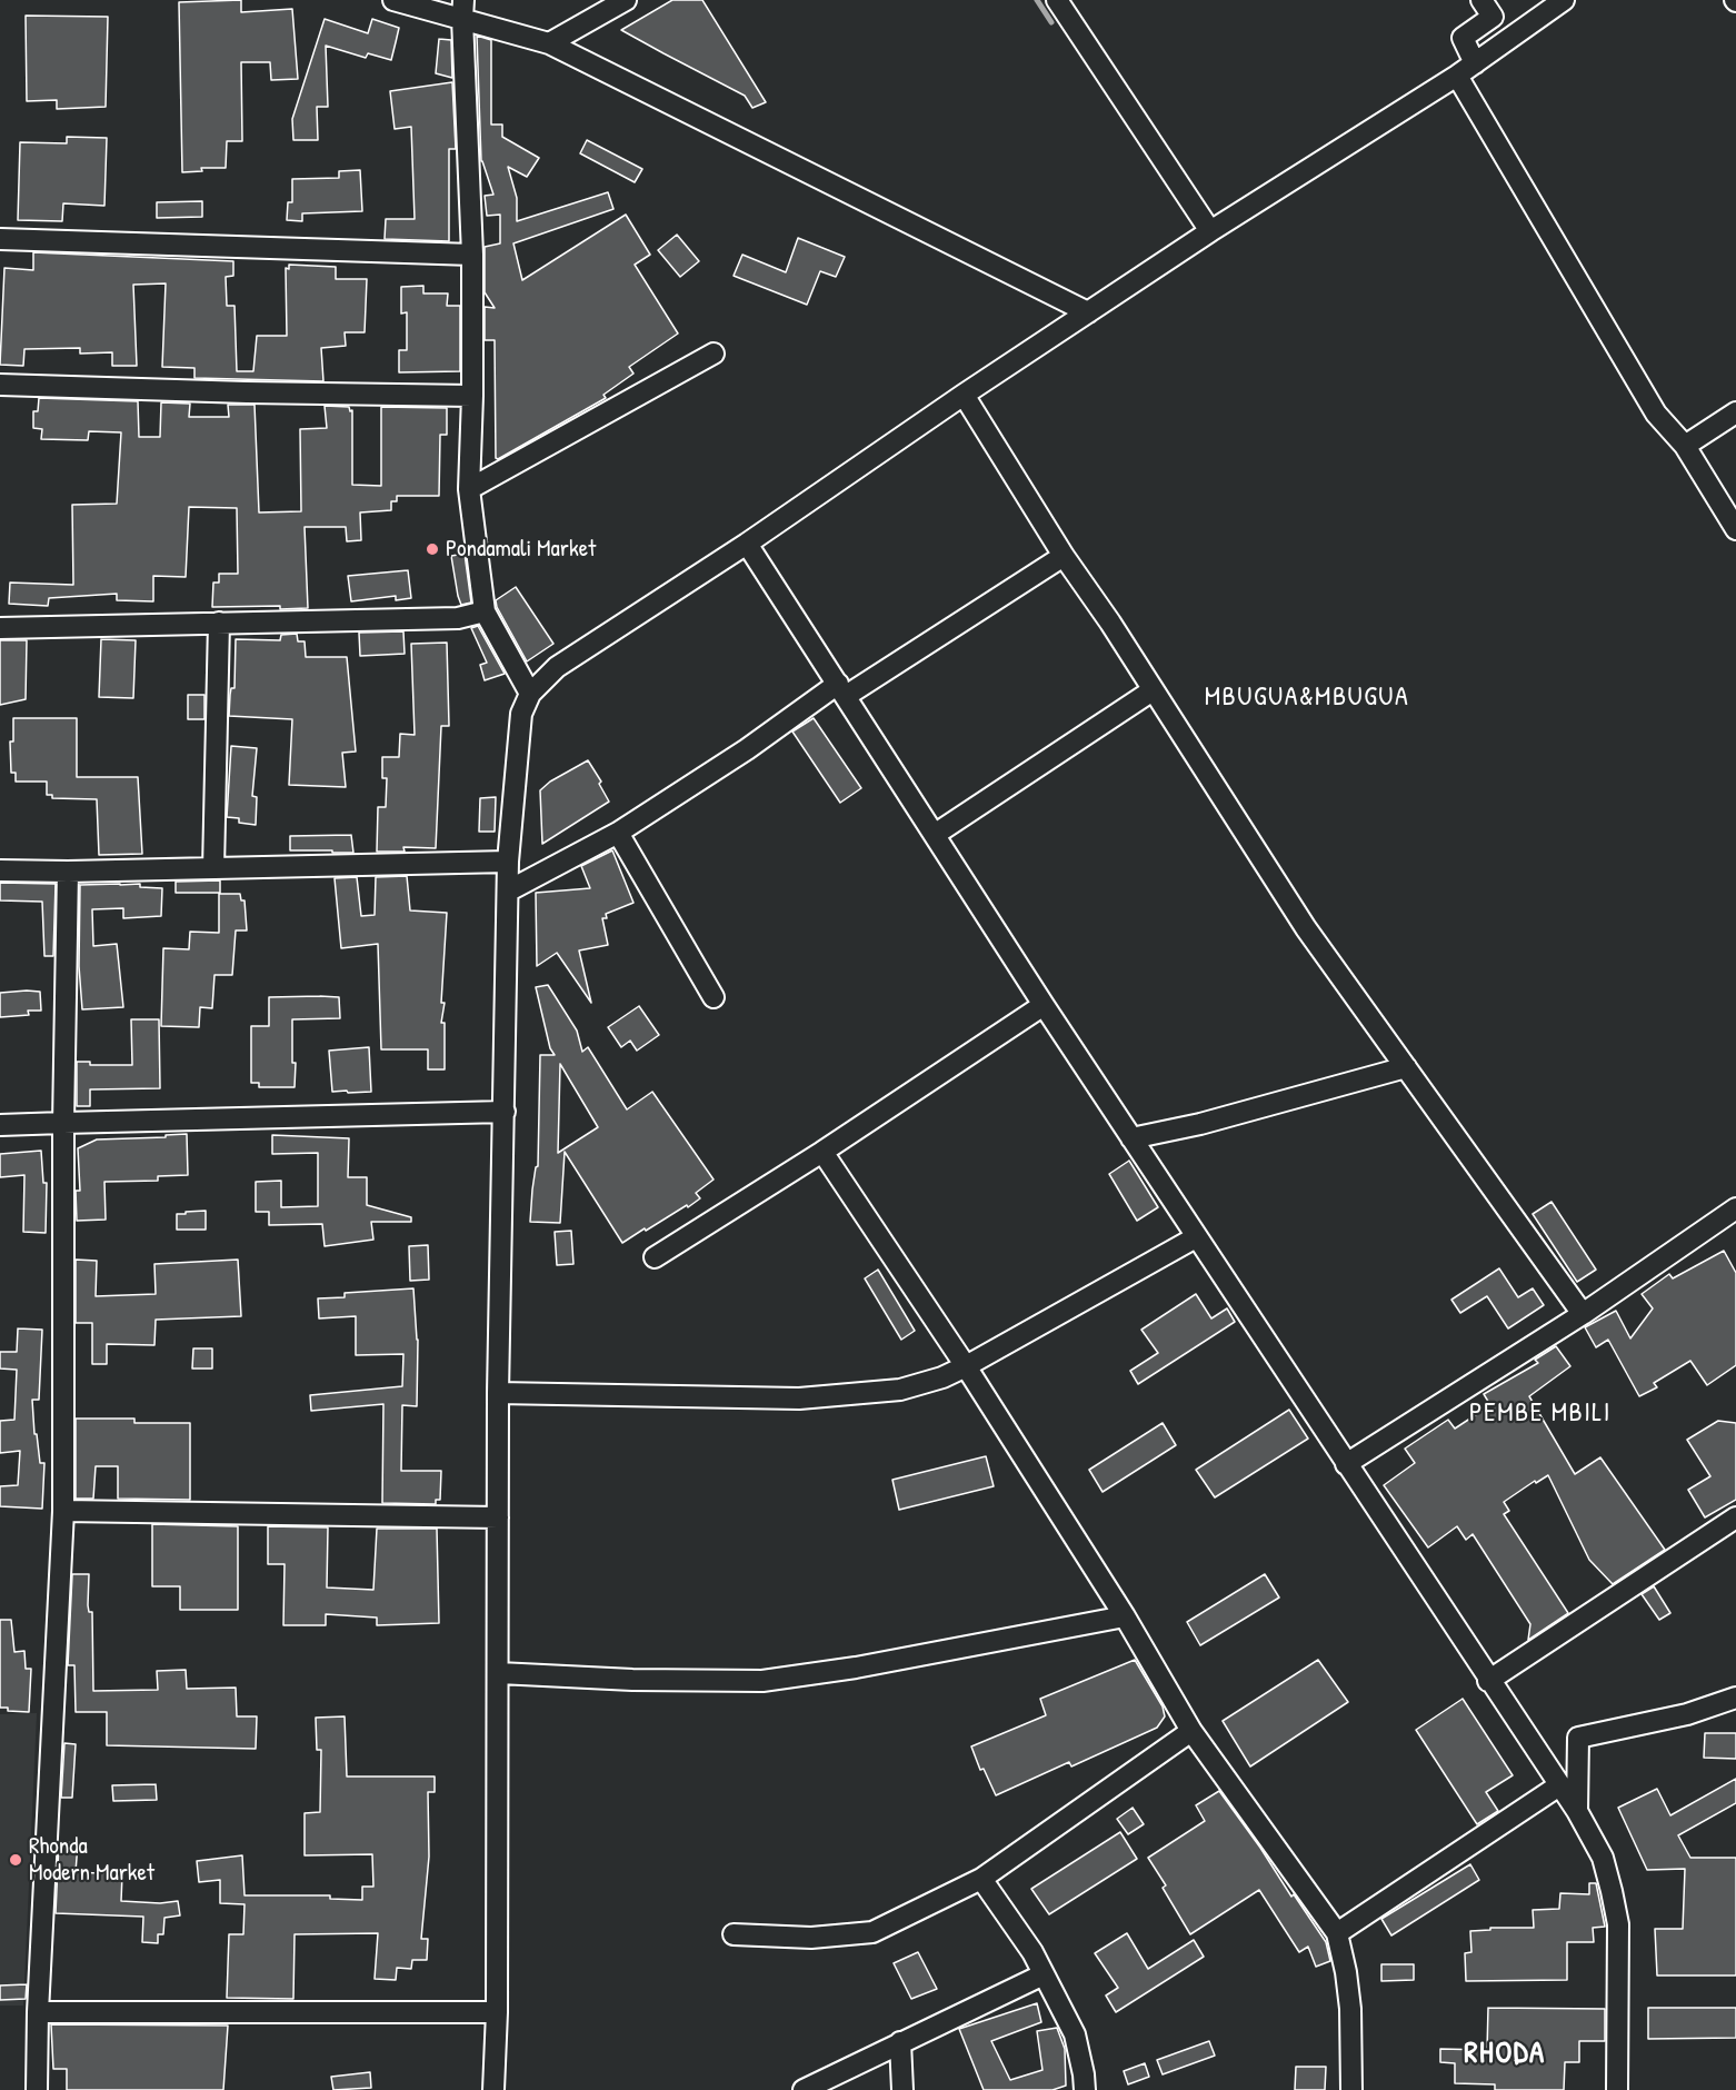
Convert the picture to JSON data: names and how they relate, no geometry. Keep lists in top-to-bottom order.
{
  "districts": ["MBUGUA&MBUGUA", "PEMBE MBILI", "RHODA"],
  "places": ["Pondamali Market", "Rhonda Modern Market"]
}
